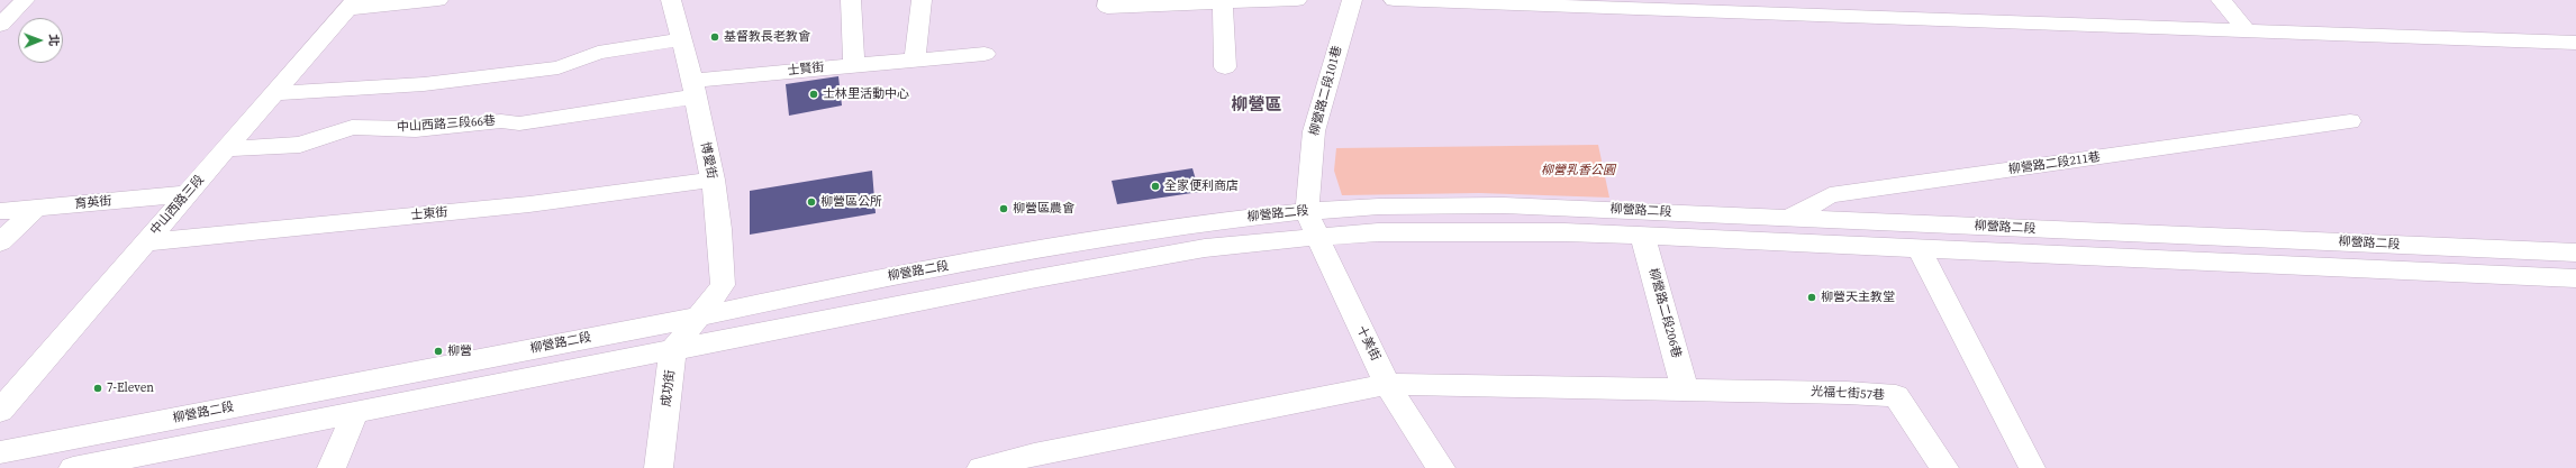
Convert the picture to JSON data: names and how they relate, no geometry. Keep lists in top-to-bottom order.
{
  "streets": {
    "street": [
      "士賢街",
      "柳營路二段101巷",
      "中山西路三段66巷",
      "博愛街",
      "柳營路二段211巷",
      "育英街",
      "中山西路三段",
      "柳營路二段",
      "士東街",
      "柳營路二段206巷",
      "十美街",
      "成功街",
      "光福七街57巷"
    ]
  },
  "crossings": [
    ["士賢街", "中山西路三段66巷"],
    ["士賢街", "博愛街"],
    ["柳營路二段101巷", "柳營路二段"],
    ["柳營路二段101巷", "十美街"],
    ["中山西路三段66巷", "博愛街"],
    ["中山西路三段66巷", "中山西路三段"],
    ["博愛街", "柳營路二段"],
    ["博愛街", "士東街"],
    ["柳營路二段211巷", "柳營路二段"],
    ["育英街", "中山西路三段"],
    ["中山西路三段", "士東街"],
    ["柳營路二段", "柳營路二段206巷"],
    ["柳營路二段", "十美街"],
    ["柳營路二段", "成功街"],
    ["柳營路二段206巷", "光福七街57巷"]
  ],
  "districts": ["柳營區"],
  "parks": ["柳營乳香公園"],
  "places": [
    "基督教長老教會",
    "士林里活動中心",
    "全家便利商店",
    "柳營區公所",
    "柳營區農會",
    "柳營天主教堂",
    "柳營",
    "7-Eleven"
  ],
  "north": "right"
}
